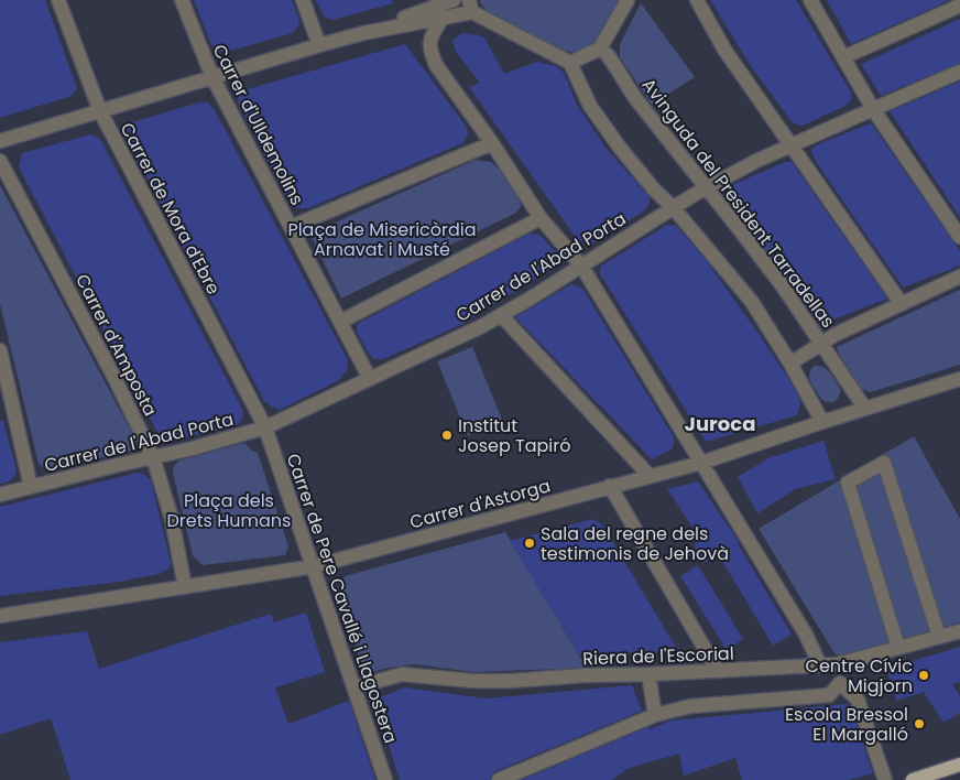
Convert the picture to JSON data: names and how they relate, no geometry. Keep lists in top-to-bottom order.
{
  "streets": {
    "street": [
      "Carrer d'Ulldemolins",
      "Avinguda del President Tarradellas",
      "Carrer de Mora d'Ebre",
      "Carrer de l'Abad Porta",
      "Carrer d'Amposta",
      "Carrer d'Astorga",
      "Carrer de Pere Cavallé i Llagostera",
      "Riera de l'Escorial"
    ]
  },
  "crossings": [
    ["Carrer d'Ulldemolins", "Carrer de l'Abad Porta"],
    ["Avinguda del President Tarradellas", "Carrer de l'Abad Porta"],
    ["Avinguda del President Tarradellas", "Carrer d'Astorga"],
    ["Carrer de Mora d'Ebre", "Carrer de l'Abad Porta"],
    ["Carrer de Mora d'Ebre", "Carrer de Pere Cavallé i Llagostera"],
    ["Carrer de l'Abad Porta", "Carrer d'Amposta"],
    ["Carrer de l'Abad Porta", "Carrer de Pere Cavallé i Llagostera"],
    ["Carrer d'Amposta", "Carrer d'Astorga"],
    ["Carrer d'Astorga", "Carrer de Pere Cavallé i Llagostera"],
    ["Carrer de Pere Cavallé i Llagostera", "Riera de l'Escorial"]
  ],
  "districts": ["Juroca"],
  "parks": ["Plaça de Misericòrdia Arnavat i Musté", "Plaça dels Drets Humans"],
  "places": [
    "Institut Josep Tapiró",
    "Sala del regne dels testimonis de Jehovà",
    "Centre Cívic Migjorn",
    "Escola Bressol El Margalló"
  ]
}
